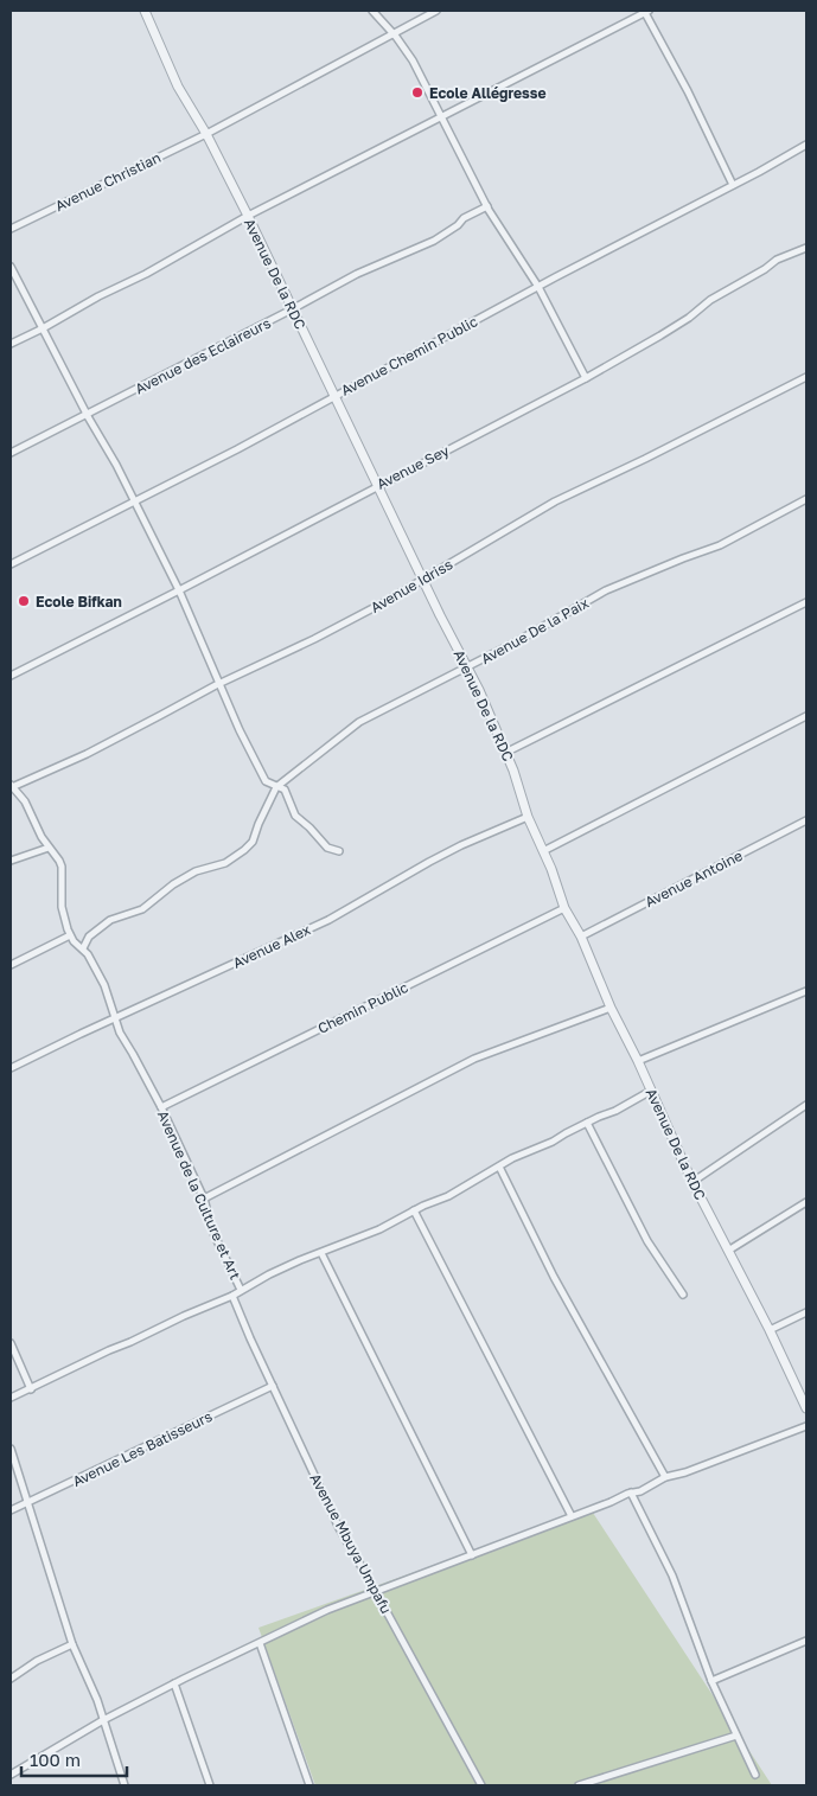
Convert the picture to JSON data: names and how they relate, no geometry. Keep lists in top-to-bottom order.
{
  "streets": {
    "street": [
      "Avenue Christian",
      "Avenue De la RDC",
      "Avenue des Eclaireurs",
      "Avenue Chemin Public",
      "Avenue Sey",
      "Avenue Idriss",
      "Avenue De la Paix",
      "Avenue Antoine",
      "Avenue Alex",
      "Chemin Public",
      "Avenue de la Culture et Art",
      "Avenue Les Batisseurs",
      "Avenue Mbuya Umpafu"
    ]
  },
  "crossings": [
    ["Avenue Christian", "Avenue De la RDC"],
    ["Avenue De la RDC", "Avenue des Eclaireurs"],
    ["Avenue De la RDC", "Avenue Chemin Public"],
    ["Avenue De la RDC", "Avenue Sey"],
    ["Avenue De la RDC", "Avenue Idriss"],
    ["Avenue De la RDC", "Avenue De la Paix"],
    ["Avenue De la RDC", "Avenue Antoine"],
    ["Avenue De la RDC", "Avenue Alex"],
    ["Avenue De la RDC", "Chemin Public"],
    ["Avenue Idriss", "Avenue de la Culture et Art"],
    ["Avenue Alex", "Avenue de la Culture et Art"],
    ["Chemin Public", "Avenue de la Culture et Art"],
    ["Avenue Les Batisseurs", "Avenue Mbuya Umpafu"]
  ],
  "places": ["Ecole Allégresse", "Ecole Bifkan"],
  "scale_bar": "100 m"
}
